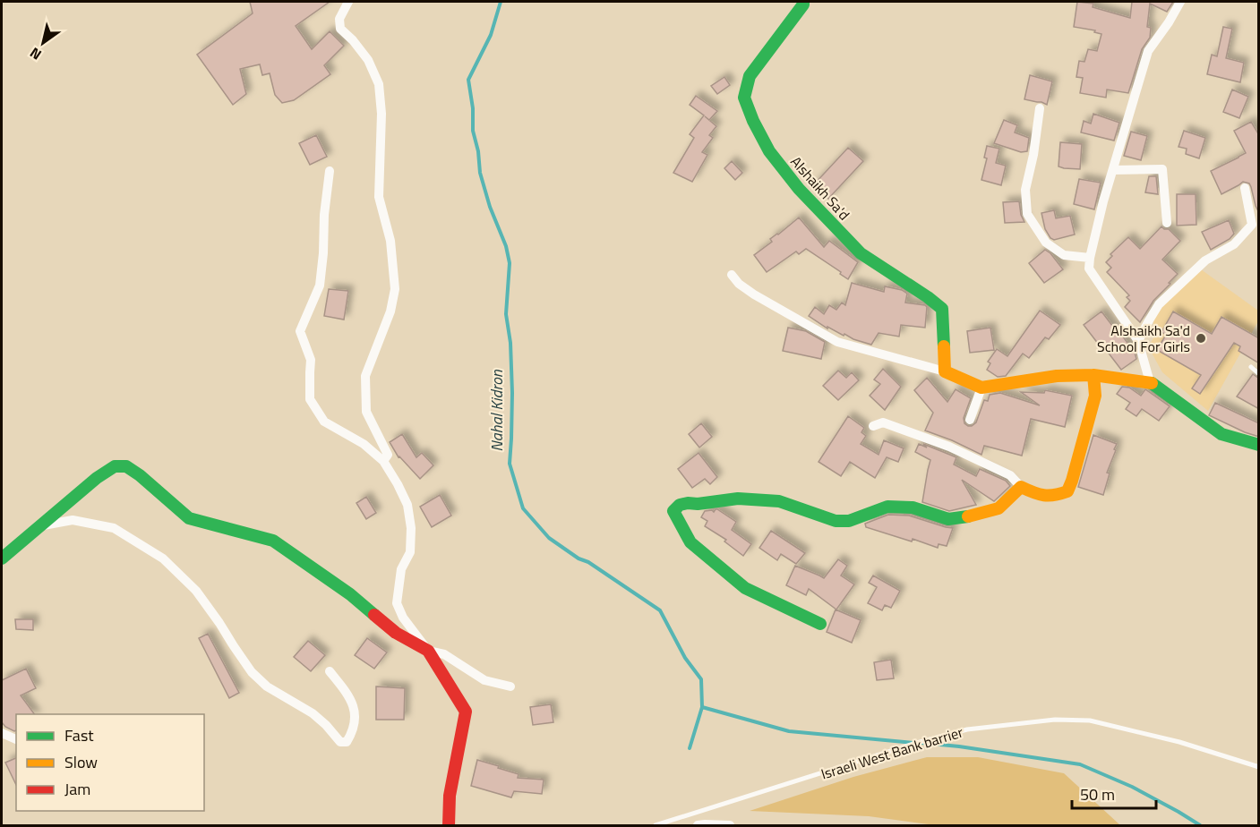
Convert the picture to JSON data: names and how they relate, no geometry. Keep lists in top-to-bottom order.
{
  "streets": {
    "street": ["Alshaikh Sa'd"],
    "lane": ["Israeli West Bank barrier"]
  },
  "water": ["Nahal Kidron"],
  "places": ["Alshaikh Sa'd School For Girls"],
  "legend": ["Fast", "Slow", "Jam"],
  "scale_bar": "50 m",
  "north": "bottom left"
}
